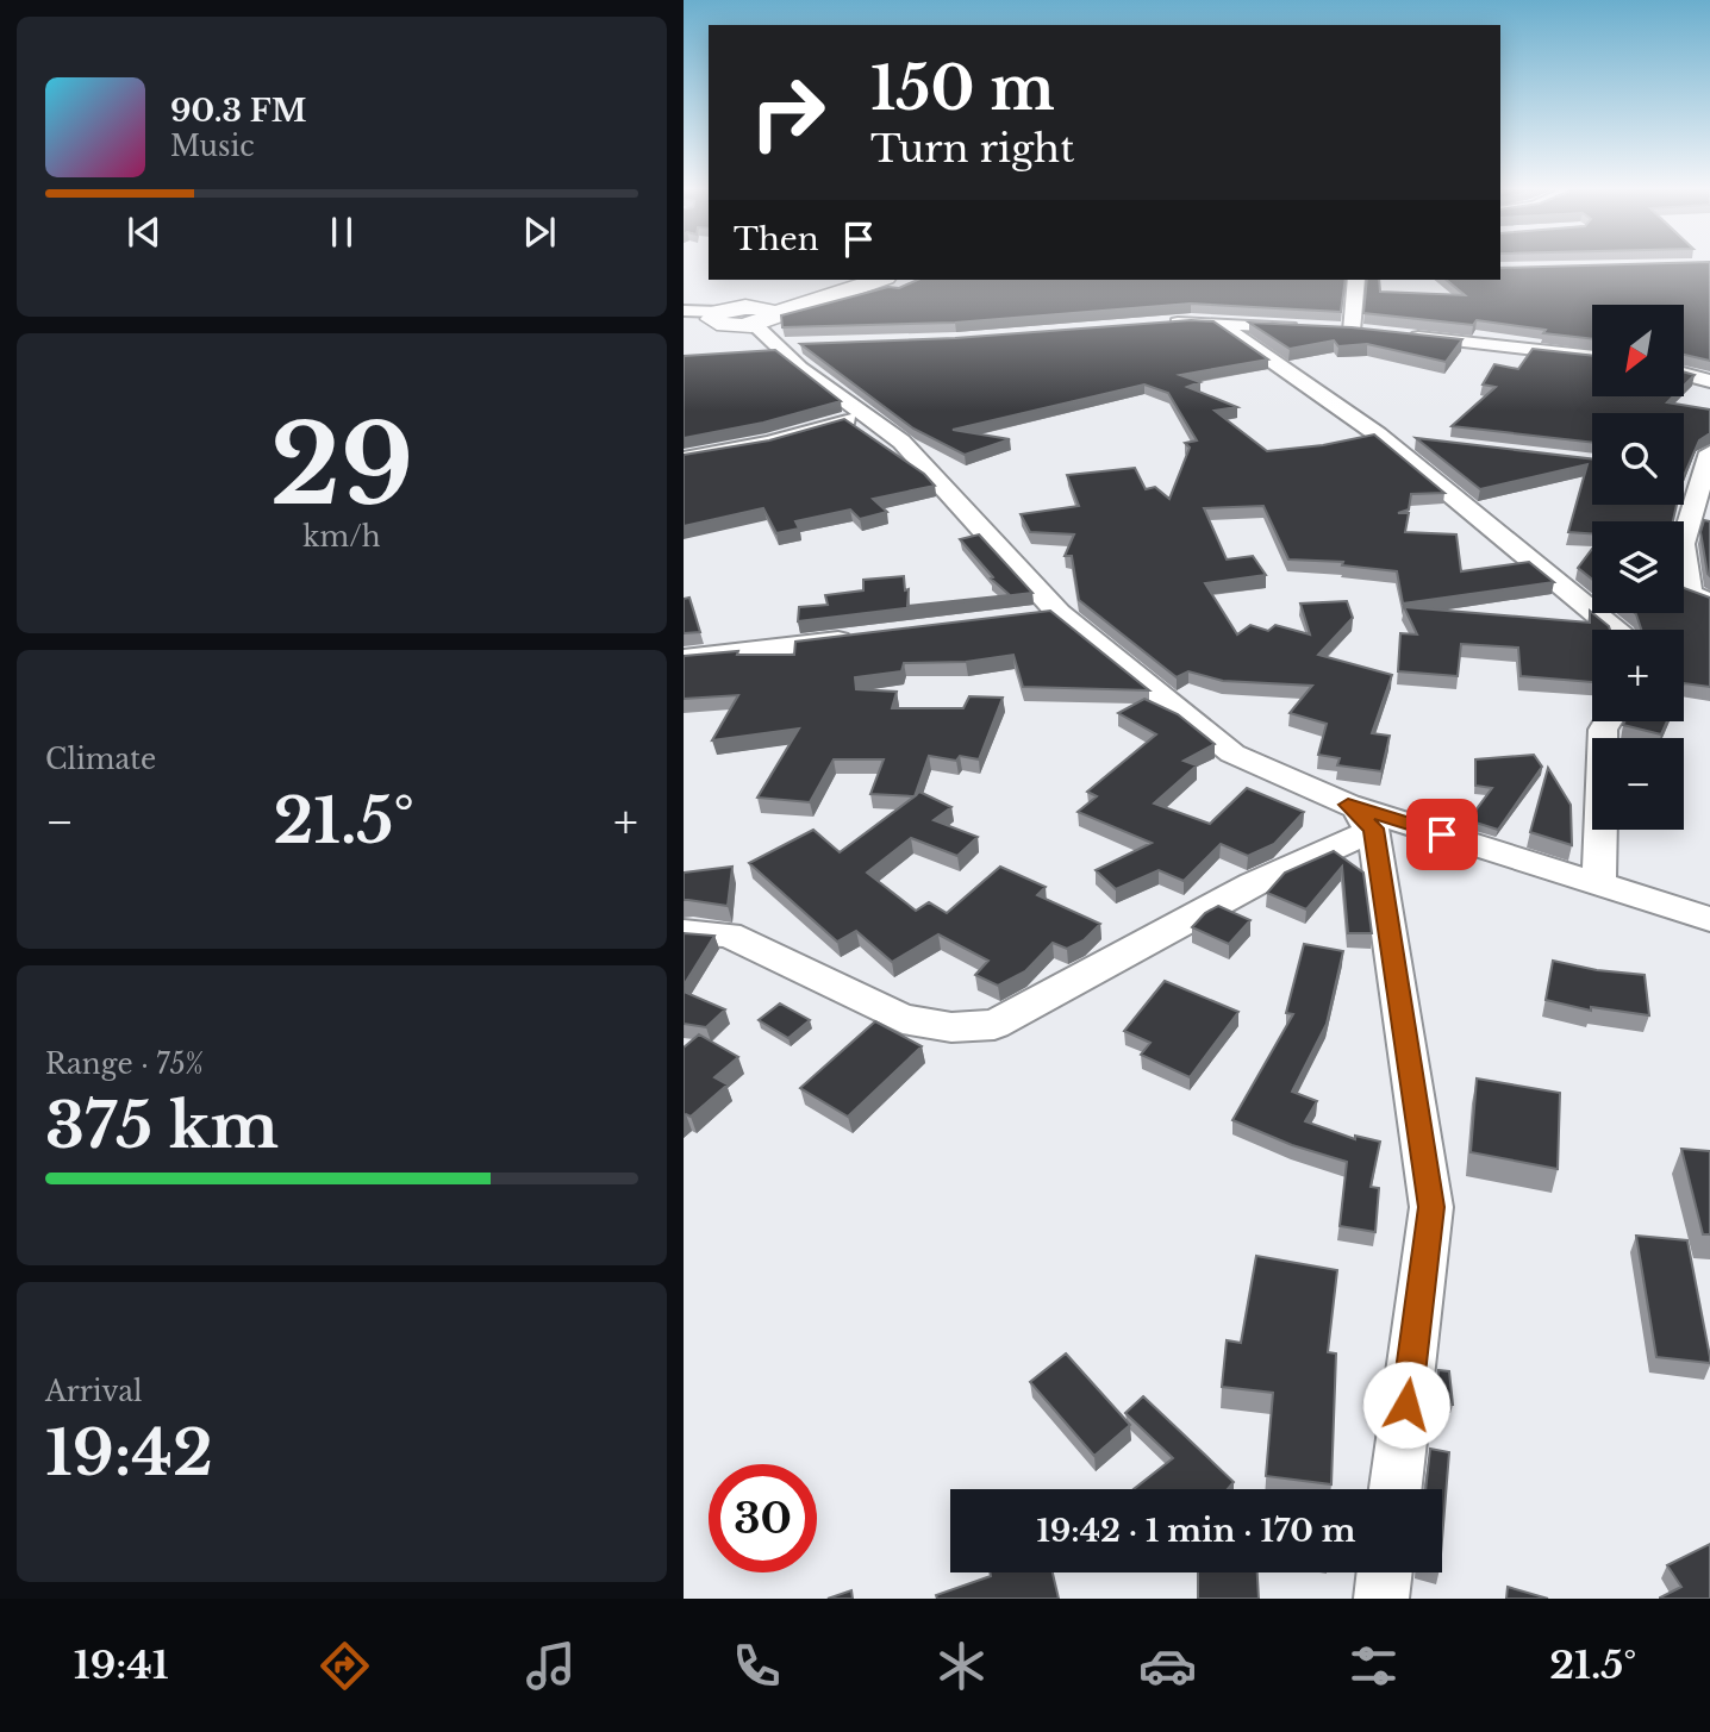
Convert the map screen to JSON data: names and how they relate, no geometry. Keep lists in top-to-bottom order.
{
  "north": "bottom left",
  "page": {
    "turn": ["150 m", "Turn right"],
    "song": ["90.3 FM", "Music"],
    "then": "Then",
    "map_buttons": ["+", "−"],
    "tile": [
      ["29", "km/h"],
      "Climate",
      ["Range · 75%", "375 km"],
      ["Arrival", "19:42"]
    ],
    "heat": ["−", "21.5°", "+"],
    "limit": "30",
    "trip": "19:42 · 1 min · 170 m",
    "tabs": ["19:41", "21.5°"]
  }
}
